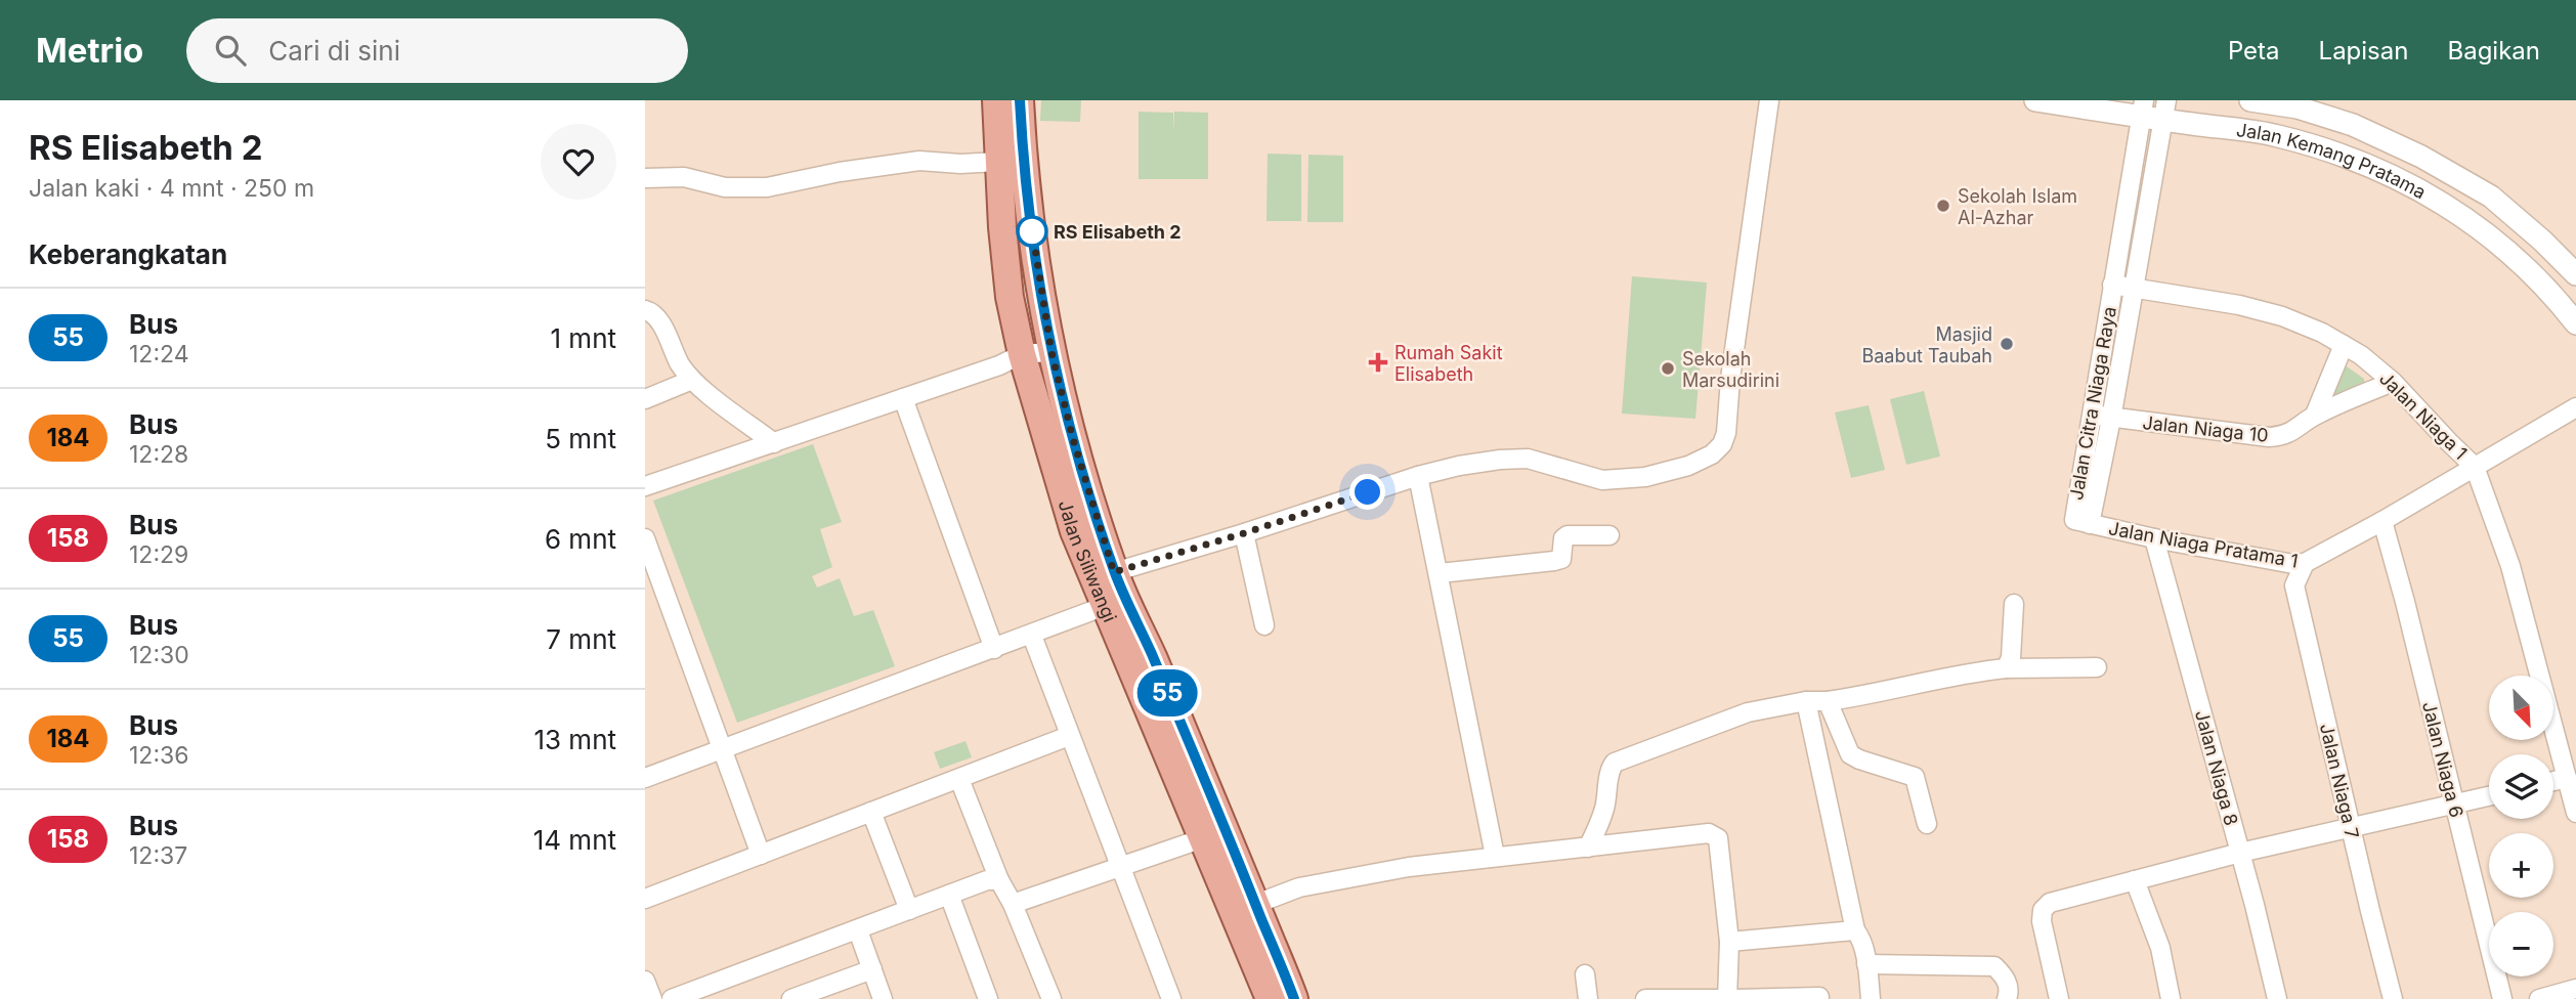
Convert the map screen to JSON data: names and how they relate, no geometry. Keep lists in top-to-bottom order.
{
  "streets": {
    "main road": ["Jalan Siliwangi"],
    "street": [
      "Jalan Kemang Pratama",
      "Jalan Citra Niaga Raya",
      "Jalan Niaga 1",
      "Jalan Niaga 10",
      "Jalan Niaga Pratama 1",
      "Jalan Niaga 6",
      "Jalan Niaga 8",
      "Jalan Niaga 7"
    ]
  },
  "crossings": [
    ["Jalan Kemang Pratama", "Jalan Citra Niaga Raya"],
    ["Jalan Citra Niaga Raya", "Jalan Niaga 1"],
    ["Jalan Citra Niaga Raya", "Jalan Niaga 10"],
    ["Jalan Citra Niaga Raya", "Jalan Niaga Pratama 1"],
    ["Jalan Niaga 1", "Jalan Niaga 10"],
    ["Jalan Niaga 1", "Jalan Niaga Pratama 1"],
    ["Jalan Niaga Pratama 1", "Jalan Niaga 6"],
    ["Jalan Niaga Pratama 1", "Jalan Niaga 8"],
    ["Jalan Niaga Pratama 1", "Jalan Niaga 7"]
  ],
  "places": {
    "other": [
      "Sekolah Islam Al-Azhar",
      "RS Elisabeth 2",
      "Masjid Baabut Taubah",
      "Sekolah Marsudirini"
    ],
    "health": ["Rumah Sakit Elisabeth"]
  },
  "lines": ["bus line 55"],
  "north": "bottom right",
  "page": {
    "header": "Metrio",
    "search": "Cari di sini",
    "nav": ["Peta", "Lapisan", "Bagikan"],
    "heading": [
      ["RS Elisabeth 2", "Jalan kaki · 4 mnt · 250 m"],
      "Keberangkatan"
    ],
    "on_map": "55",
    "list": [
      {
        "mark": "55",
        "name": "Bus",
        "note": "12:24",
        "value": "1 mnt"
      },
      {
        "mark": "184",
        "name": "Bus",
        "note": "12:28",
        "value": "5 mnt"
      },
      {
        "mark": "158",
        "name": "Bus",
        "note": "12:29",
        "value": "6 mnt"
      },
      {
        "mark": "55",
        "name": "Bus",
        "note": "12:30",
        "value": "7 mnt"
      },
      {
        "mark": "184",
        "name": "Bus",
        "note": "12:36",
        "value": "13 mnt"
      },
      {
        "mark": "158",
        "name": "Bus",
        "note": "12:37",
        "value": "14 mnt"
      }
    ],
    "map_buttons": ["+", "−"]
  }
}
